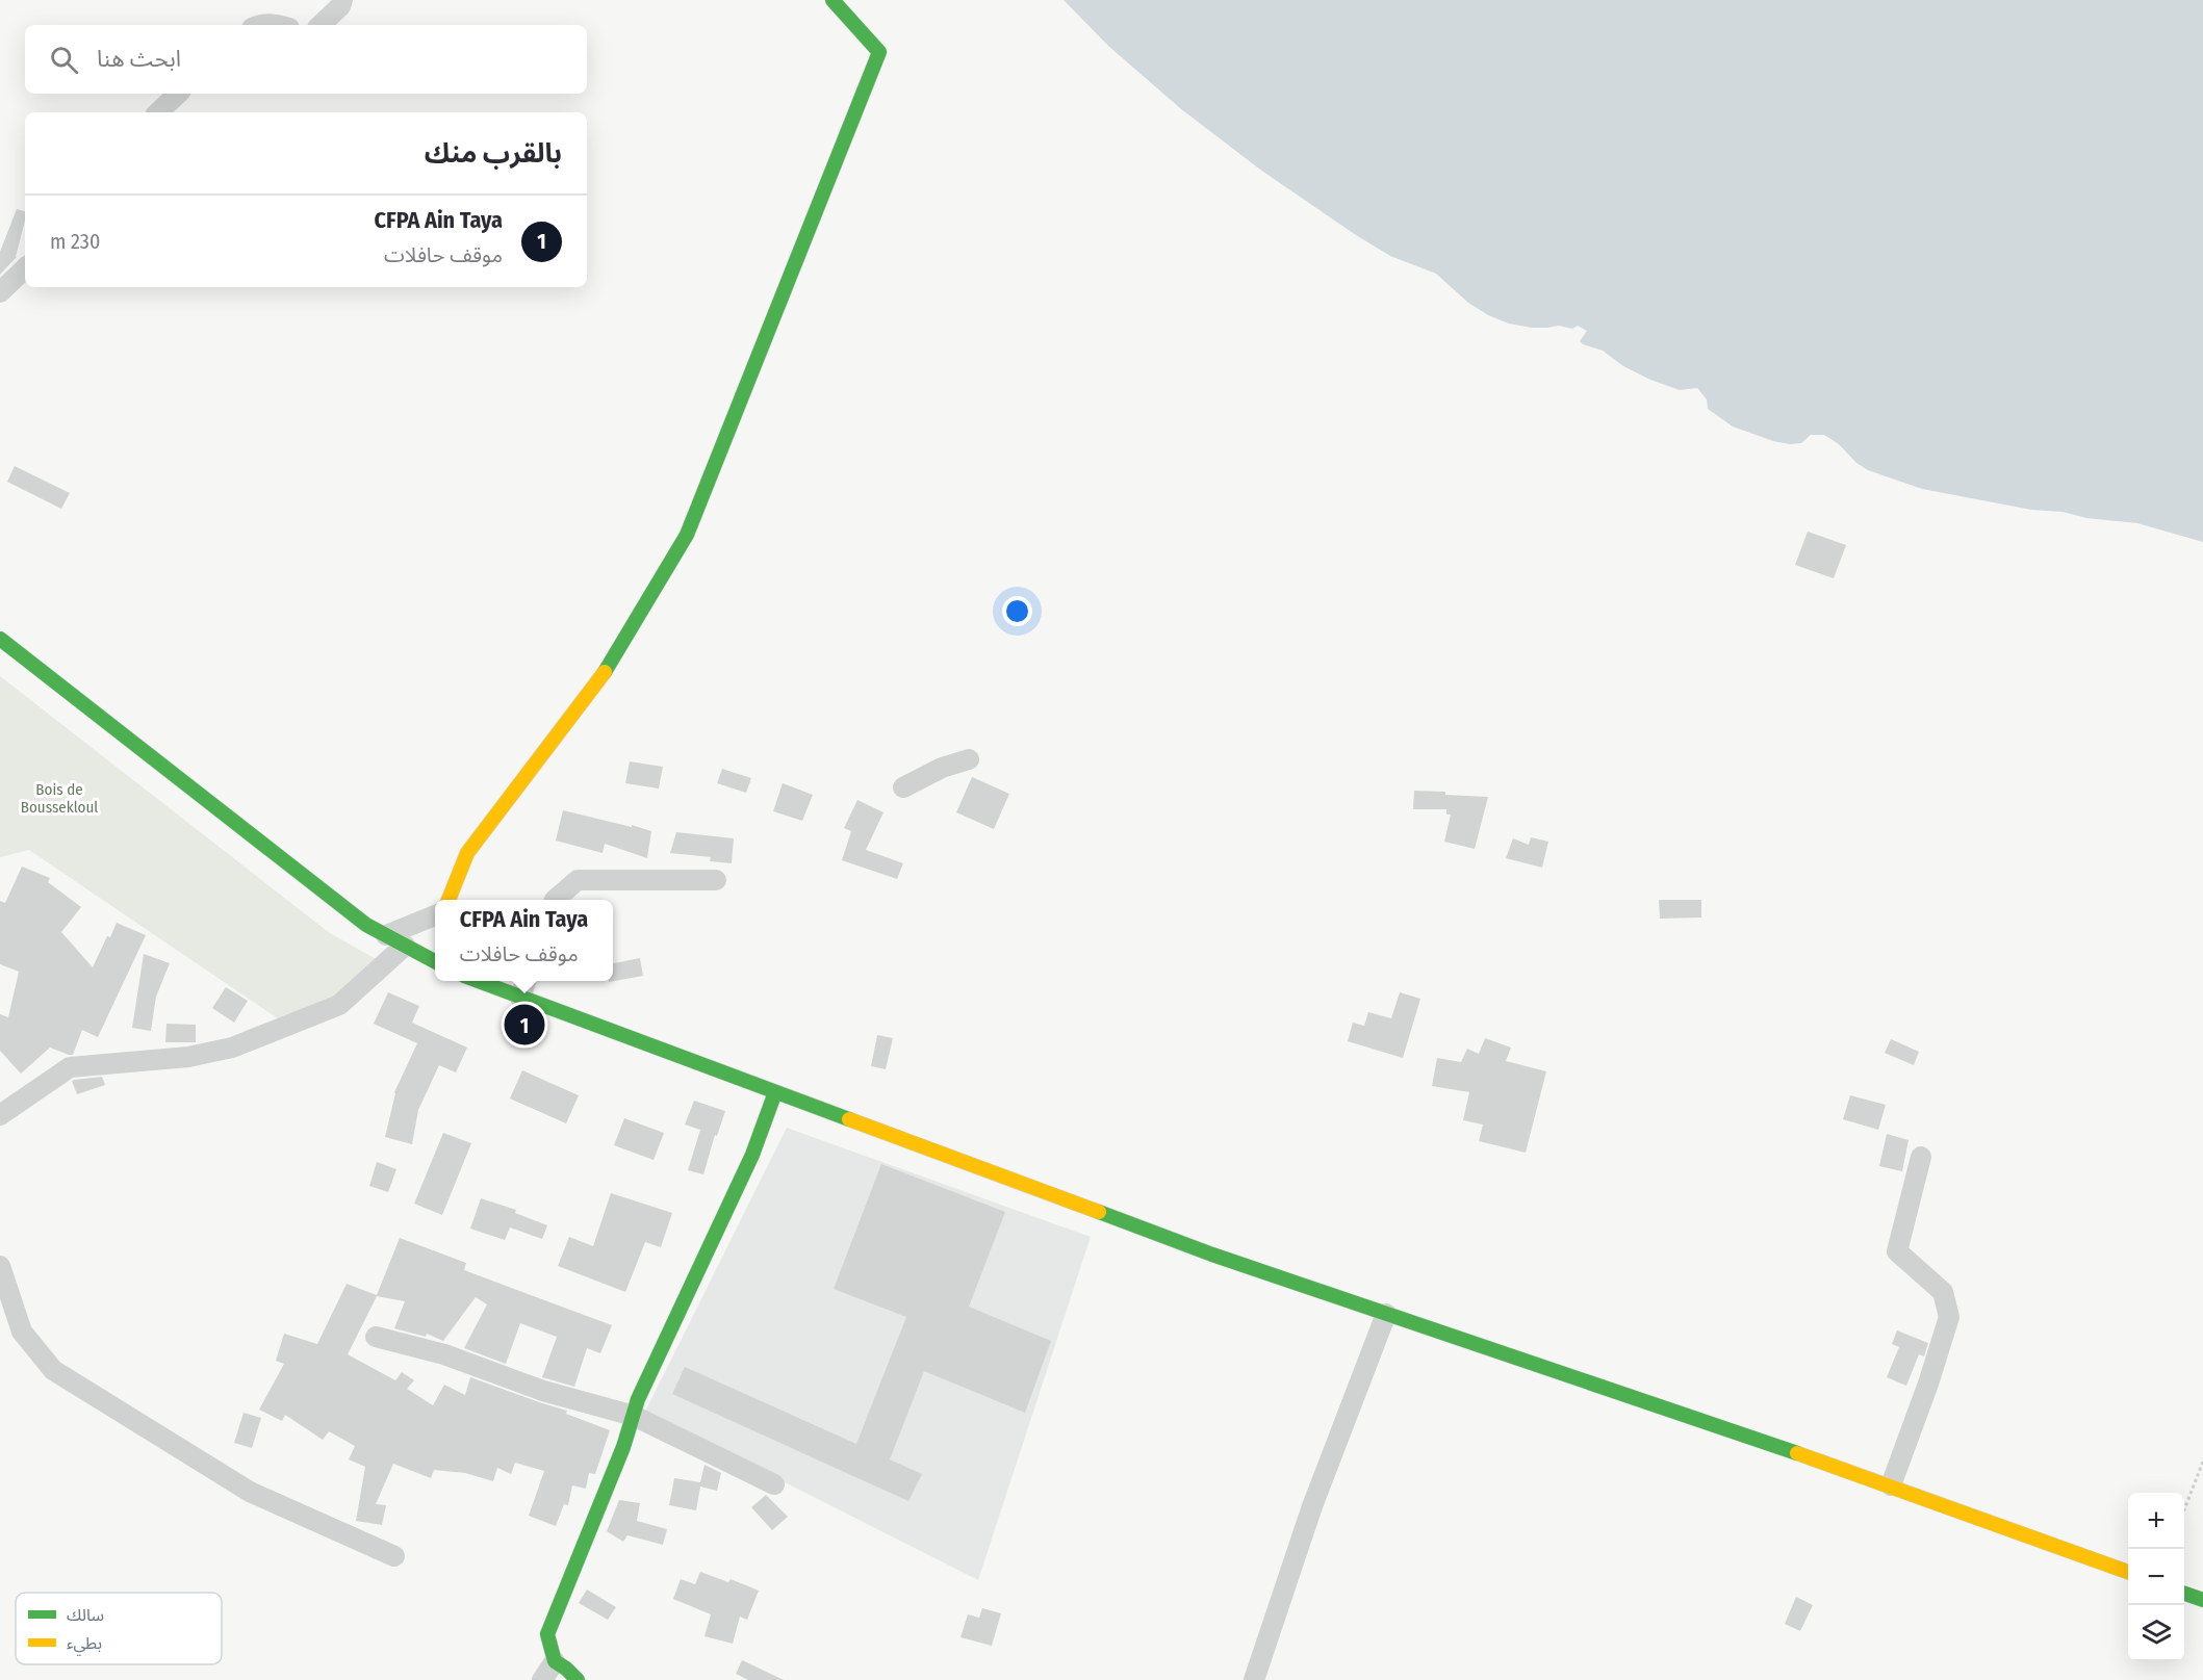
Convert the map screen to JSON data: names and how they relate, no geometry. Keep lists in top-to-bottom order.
{
  "parks": ["Bois de Boussekloul"],
  "legend": ["سالك", "بطيء"],
  "page": {
    "search": "ابحث هنا",
    "heading": "بالقرب منك",
    "list": [
      {
        "mark": "1",
        "name": "CFPA Ain Taya",
        "note": "موقف حافلات",
        "value": "230 m"
      }
    ],
    "popup": ["CFPA Ain Taya", "موقف حافلات"],
    "pins": "1",
    "map_buttons": ["+", "−"]
  }
}
